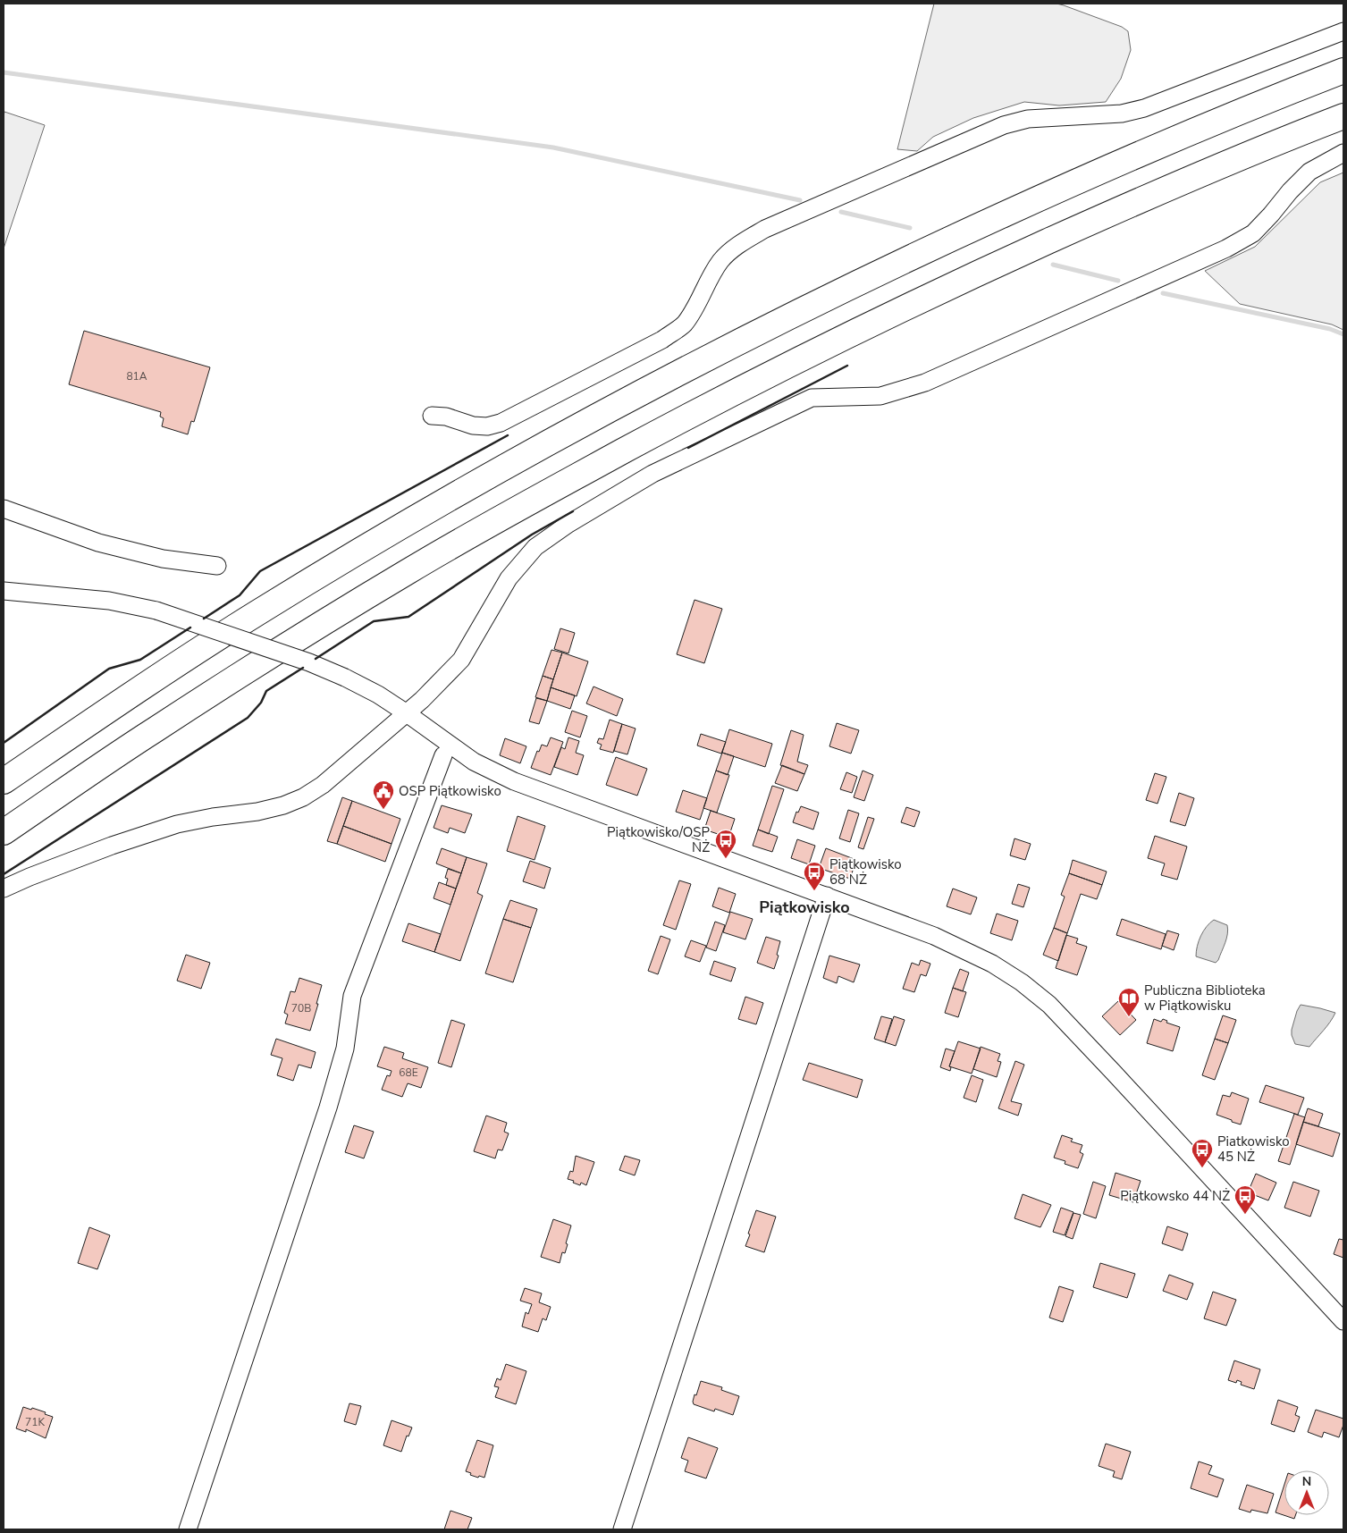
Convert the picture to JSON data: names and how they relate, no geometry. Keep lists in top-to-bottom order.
{
  "districts": ["Piątkowisko"],
  "places": {
    "public building": ["OSP Piątkowisko"],
    "bus stop": [
      "Piątkowisko/OSP NŻ",
      "Piątkowisko 68 NŻ",
      "Piatkowisko 45 NŻ",
      "Piątkowsko 44 NŻ"
    ],
    "library": ["Publiczna Biblioteka w Piątkowisku"]
  },
  "house_numbers": [
    "81A",
    "70B",
    "68E",
    "71K"
  ],
  "north": "top"
}
